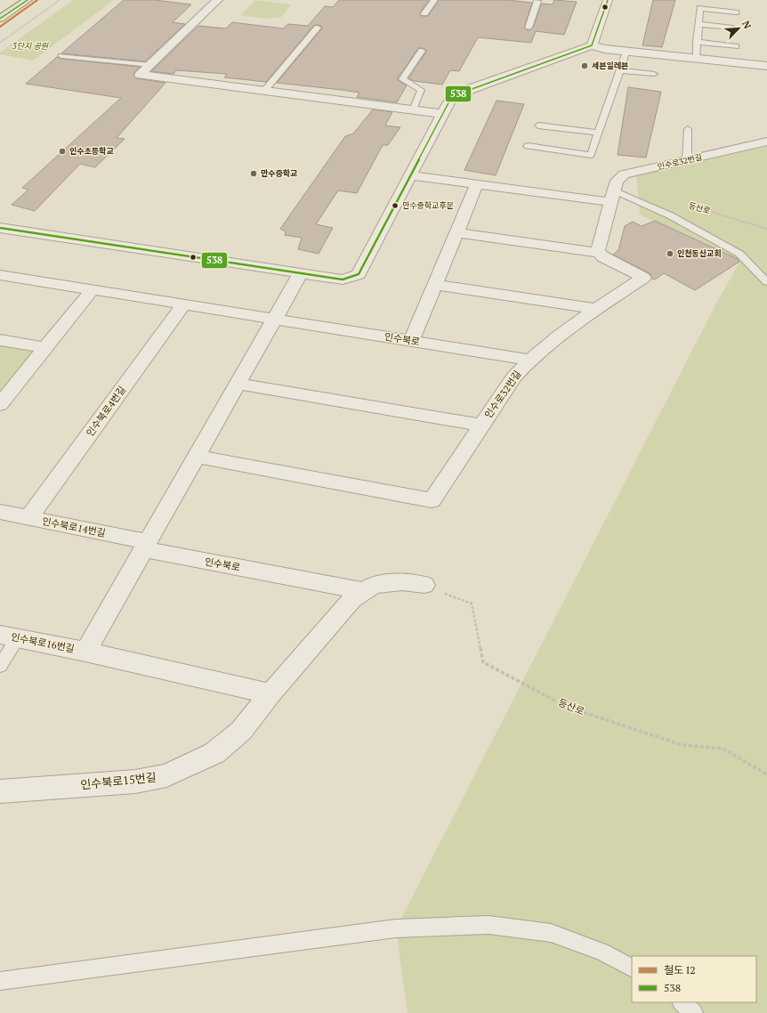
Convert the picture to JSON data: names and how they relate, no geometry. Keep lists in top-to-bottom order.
{
  "streets": {
    "street": [
      "인수로32번길",
      "인수북로",
      "인수북로4번길",
      "인수북로14번길",
      "인수북로16번길",
      "인수북로15번길"
    ],
    "path": ["등산로"]
  },
  "crossings": [
    ["인수로32번길", "인수북로"],
    ["등산로", "인수북로15번길"],
    ["인수북로", "인수북로14번길"],
    ["인수북로", "인수북로15번길"],
    ["인수북로4번길", "인수북로14번길"]
  ],
  "parks": ["3단지 공원"],
  "places": [
    "세븐일레븐",
    "인수초등학교",
    "만수중학교",
    "만수중학교후문",
    "인천동산교회"
  ],
  "lines": ["rail line I2", "transit line 538"],
  "legend": ["철도 I2", "538"],
  "north": "top right"
}
